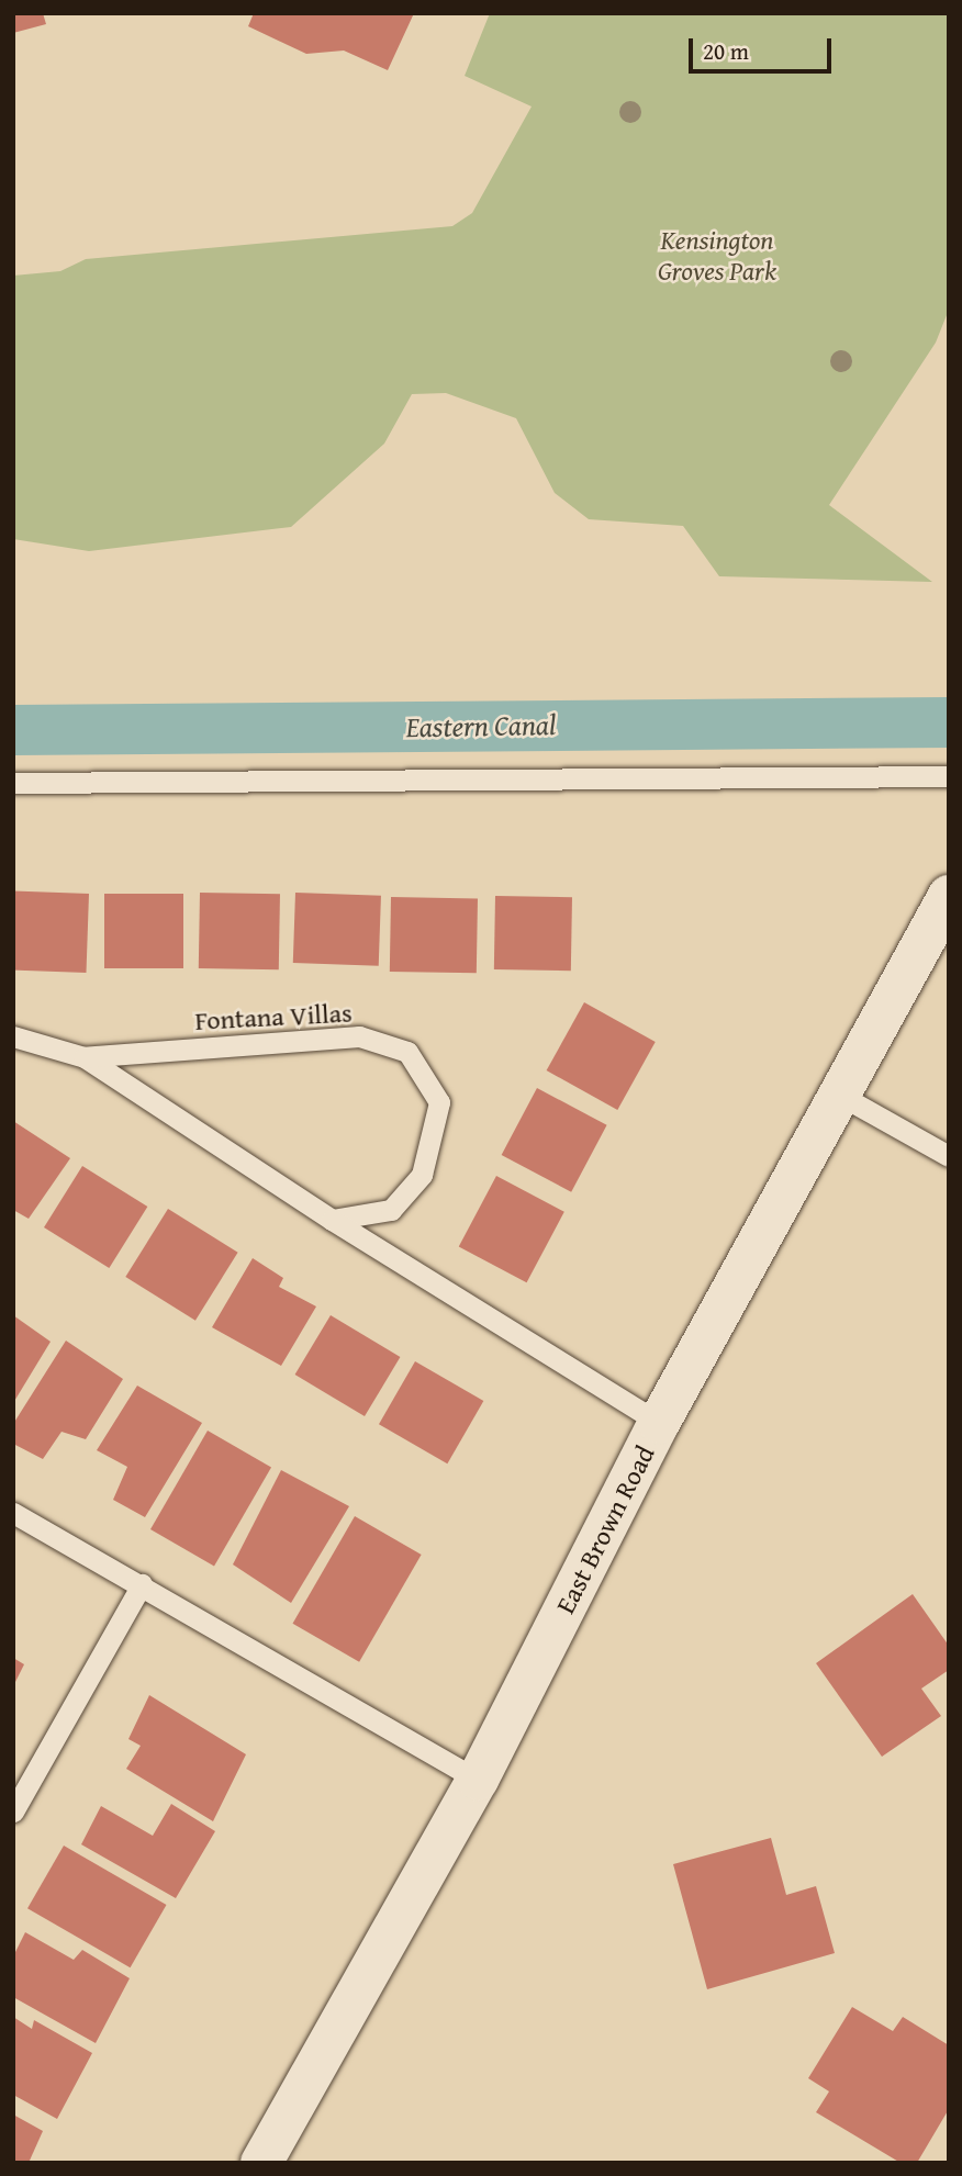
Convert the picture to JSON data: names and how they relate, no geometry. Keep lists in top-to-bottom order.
{
  "streets": {
    "main road": ["East Brown Road"],
    "lane": ["Fontana Villas"]
  },
  "crossings": [
    ["Fontana Villas", "East Brown Road"]
  ],
  "water": ["Eastern Canal"],
  "parks": ["Kensington Groves Park"],
  "scale_bar": "20 m"
}
